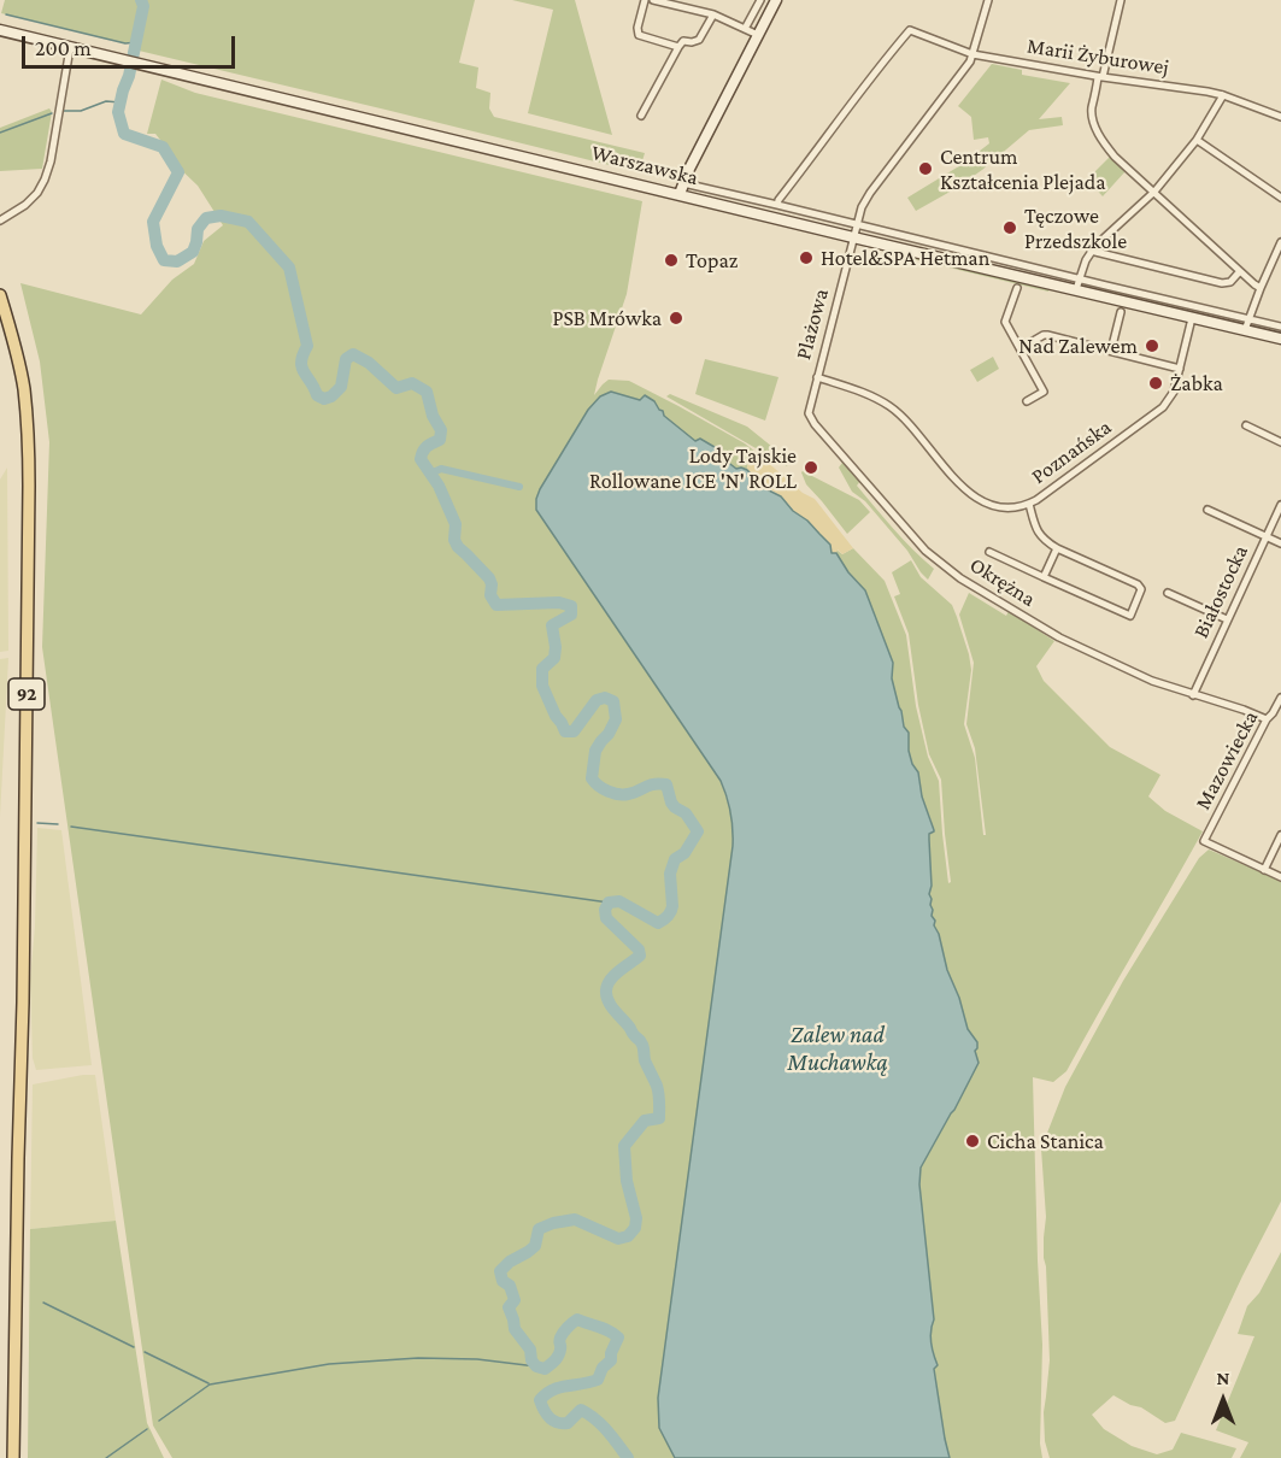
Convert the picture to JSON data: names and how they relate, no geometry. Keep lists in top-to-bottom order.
{
  "streets": {
    "main road": ["Warszawska", "92"],
    "street": [
      "Marii Żyburowej",
      "Plażowa",
      "Poznańska",
      "Okrężna",
      "Białostocka",
      "Mazowiecka"
    ]
  },
  "crossings": [
    ["Marii Żyburowej", "Plażowa"],
    ["Warszawska", "Plażowa"],
    ["Warszawska", "Poznańska"],
    ["Plażowa", "Poznańska"],
    ["Plażowa", "Okrężna"],
    ["Poznańska", "Okrężna"],
    ["Okrężna", "Białostocka"],
    ["Okrężna", "Mazowiecka"]
  ],
  "water": ["Zalew nad Muchawką"],
  "places": [
    "Centrum Kształcenia Plejada",
    "Tęczowe Przedszkole",
    "Hotel&SPA Hetman",
    "Topaz",
    "PSB Mrówka",
    "Nad Zalewem",
    "Żabka",
    "Lody Tajskie Rollowane ICE 'N' ROLL",
    "Cicha Stanica"
  ],
  "scale_bar": "200 m",
  "north": "top"
}
